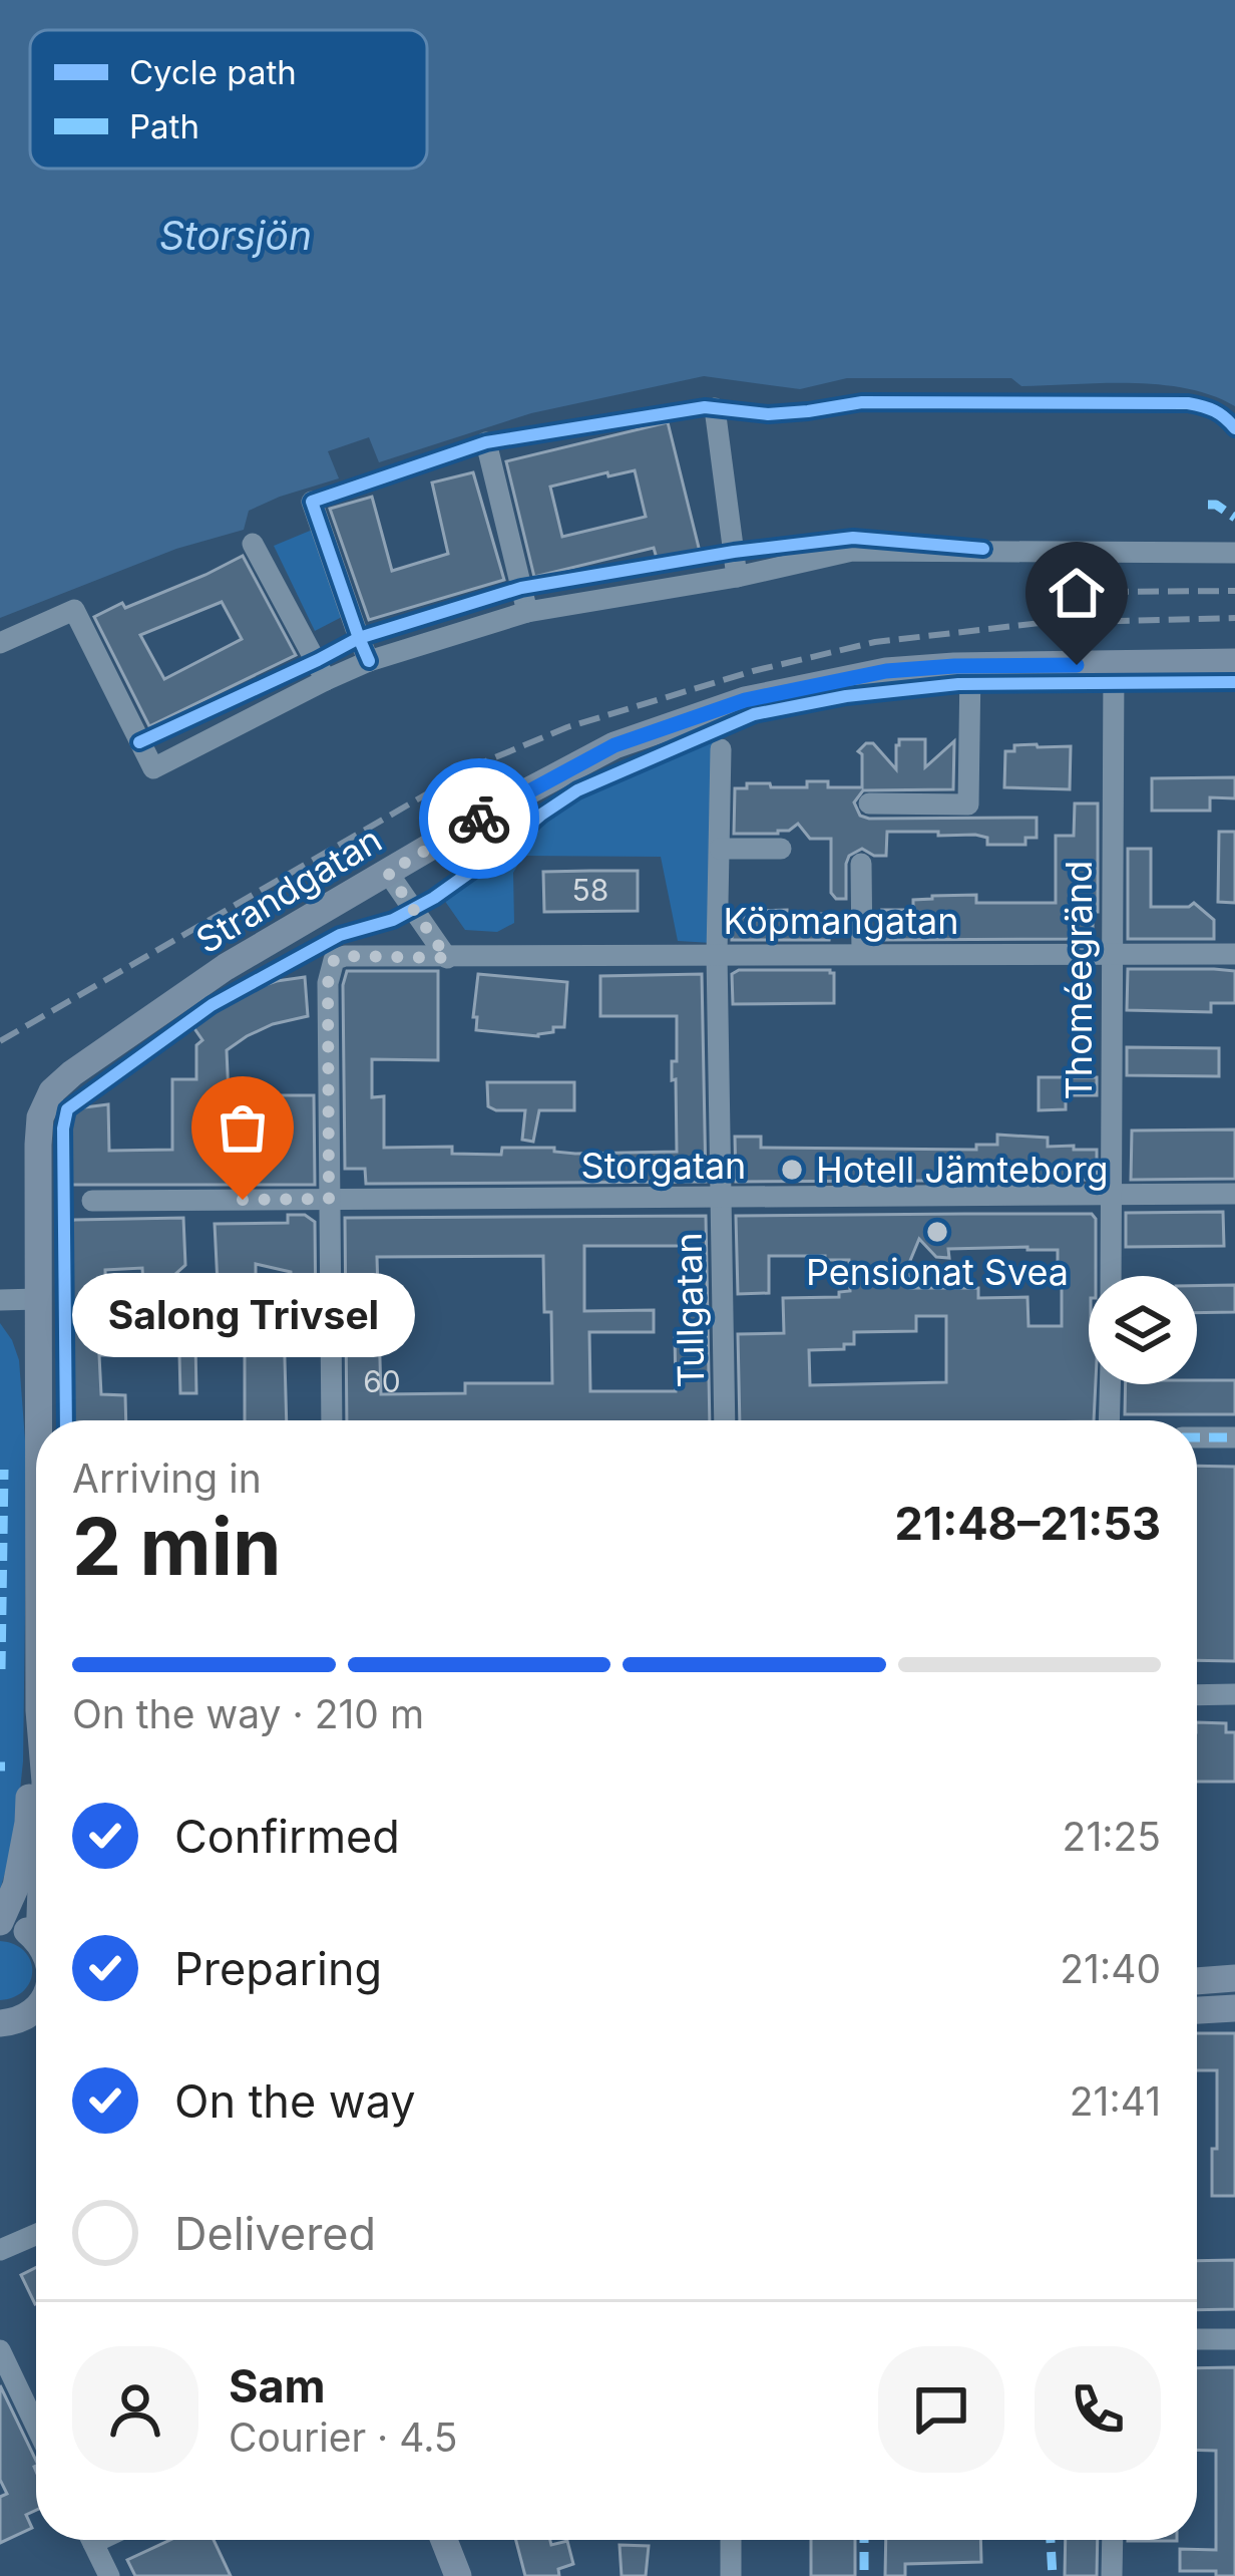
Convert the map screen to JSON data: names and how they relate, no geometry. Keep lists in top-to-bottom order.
{
  "streets": {
    "main road": ["Strandgatan"],
    "street": [
      "Köpmangatan",
      "Thoméegränd",
      "Storgatan",
      "Tullgatan"
    ]
  },
  "crossings": [
    ["Strandgatan", "Thoméegränd"],
    ["Köpmangatan", "Thoméegränd"],
    ["Köpmangatan", "Storgatan"],
    ["Köpmangatan", "Tullgatan"],
    ["Thoméegränd", "Storgatan"],
    ["Storgatan", "Tullgatan"]
  ],
  "water": ["Storsjön"],
  "places": ["Hotell Jämteborg", "Salong Trivsel", "Pensionat Svea"],
  "house_numbers": ["58", "60"],
  "legend": ["Cycle path", "Path"],
  "page": {
    "bubble": "Salong Trivsel",
    "heading": ["2 min", "Arriving in", "21:48–21:53"],
    "panel": ["Sam", "Courier · 4.5"],
    "bar": "On the way · 210 m",
    "list": [
      ["Confirmed", "21:25"],
      ["Preparing", "21:40"],
      ["On the way", "21:41"],
      "Delivered"
    ]
  }
}
